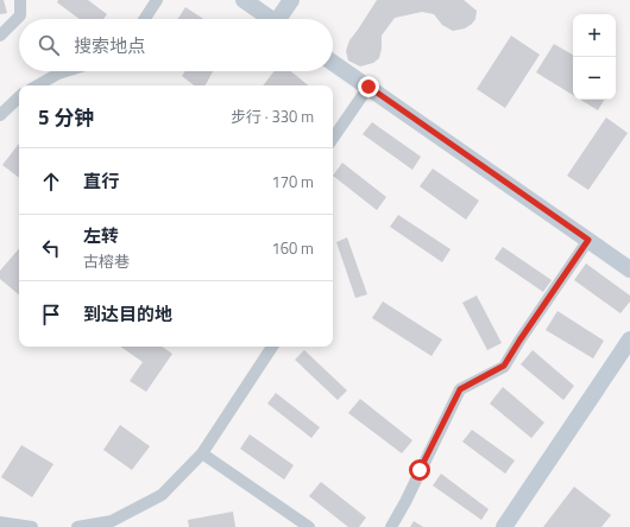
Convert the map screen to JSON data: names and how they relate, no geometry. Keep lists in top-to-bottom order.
{
  "page": {
    "map_buttons": ["+", "−"],
    "search": "搜索地点",
    "heading": ["5 分钟", "步行 · 330 m"],
    "list": [
      ["直行", "170 m"],
      ["左转", "古榕巷", "160 m"],
      "到达目的地"
    ]
  }
}
